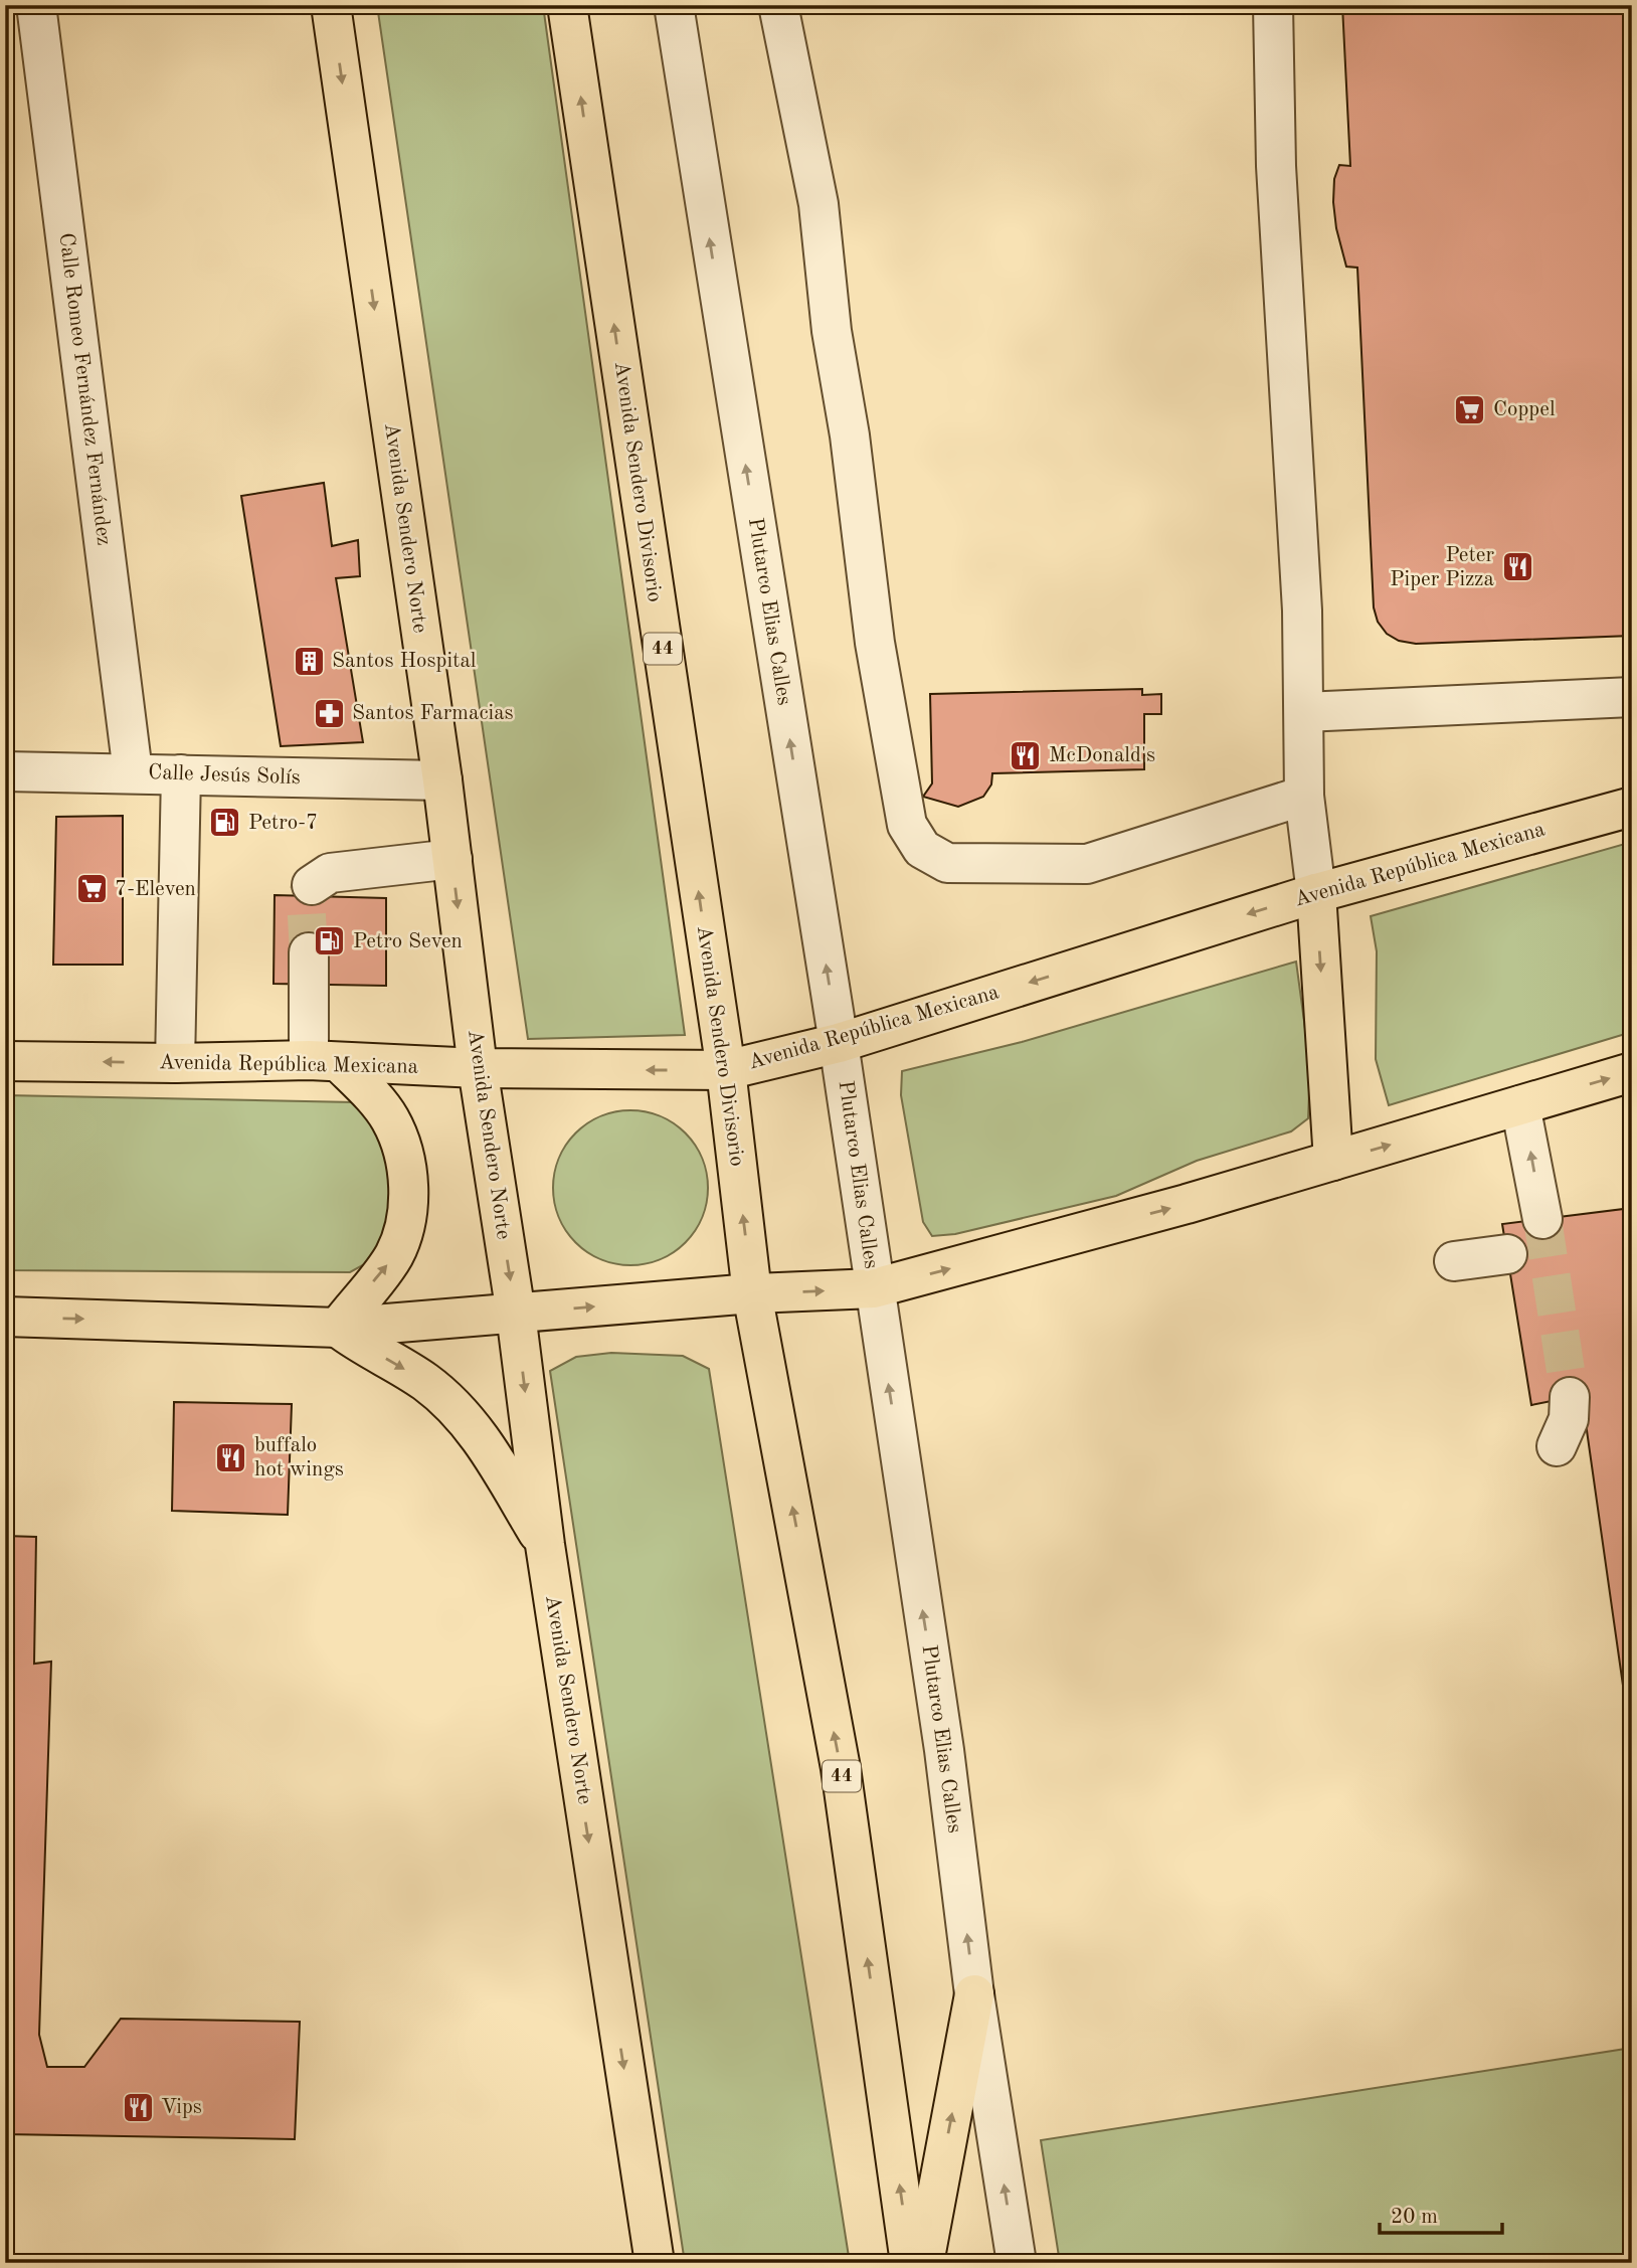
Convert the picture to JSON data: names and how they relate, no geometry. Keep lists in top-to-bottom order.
{
  "streets": {
    "main road": [
      "Avenida Sendero Divisorio",
      "Avenida Sendero Norte",
      "44",
      "Avenida República Mexicana"
    ],
    "street": ["Calle Romeo Fernández Fernández", "Plutarco Elias Calles", "Calle Jesús Solís"]
  },
  "crossings": [
    ["Calle Romeo Fernández Fernández", "Calle Jesús Solís"],
    ["Avenida Sendero Divisorio", "44"],
    ["Avenida Sendero Divisorio", "Avenida República Mexicana"],
    ["Avenida Sendero Norte", "Calle Jesús Solís"],
    ["Avenida Sendero Norte", "Avenida República Mexicana"],
    ["Plutarco Elias Calles", "Avenida República Mexicana"]
  ],
  "one_way": ["Avenida Sendero Divisorio", "Plutarco Elias Calles"],
  "places": {
    "supermarket": ["Coppel", "7-Eleven"],
    "restaurant": [
      "Peter Piper Pizza",
      "McDonald's",
      "buffalo hot wings",
      "Vips"
    ],
    "building": ["Santos Hospital"],
    "pharmacy": ["Santos Farmacias"],
    "fuel station": ["Petro-7", "Petro Seven"]
  },
  "scale_bar": "20 m"
}
